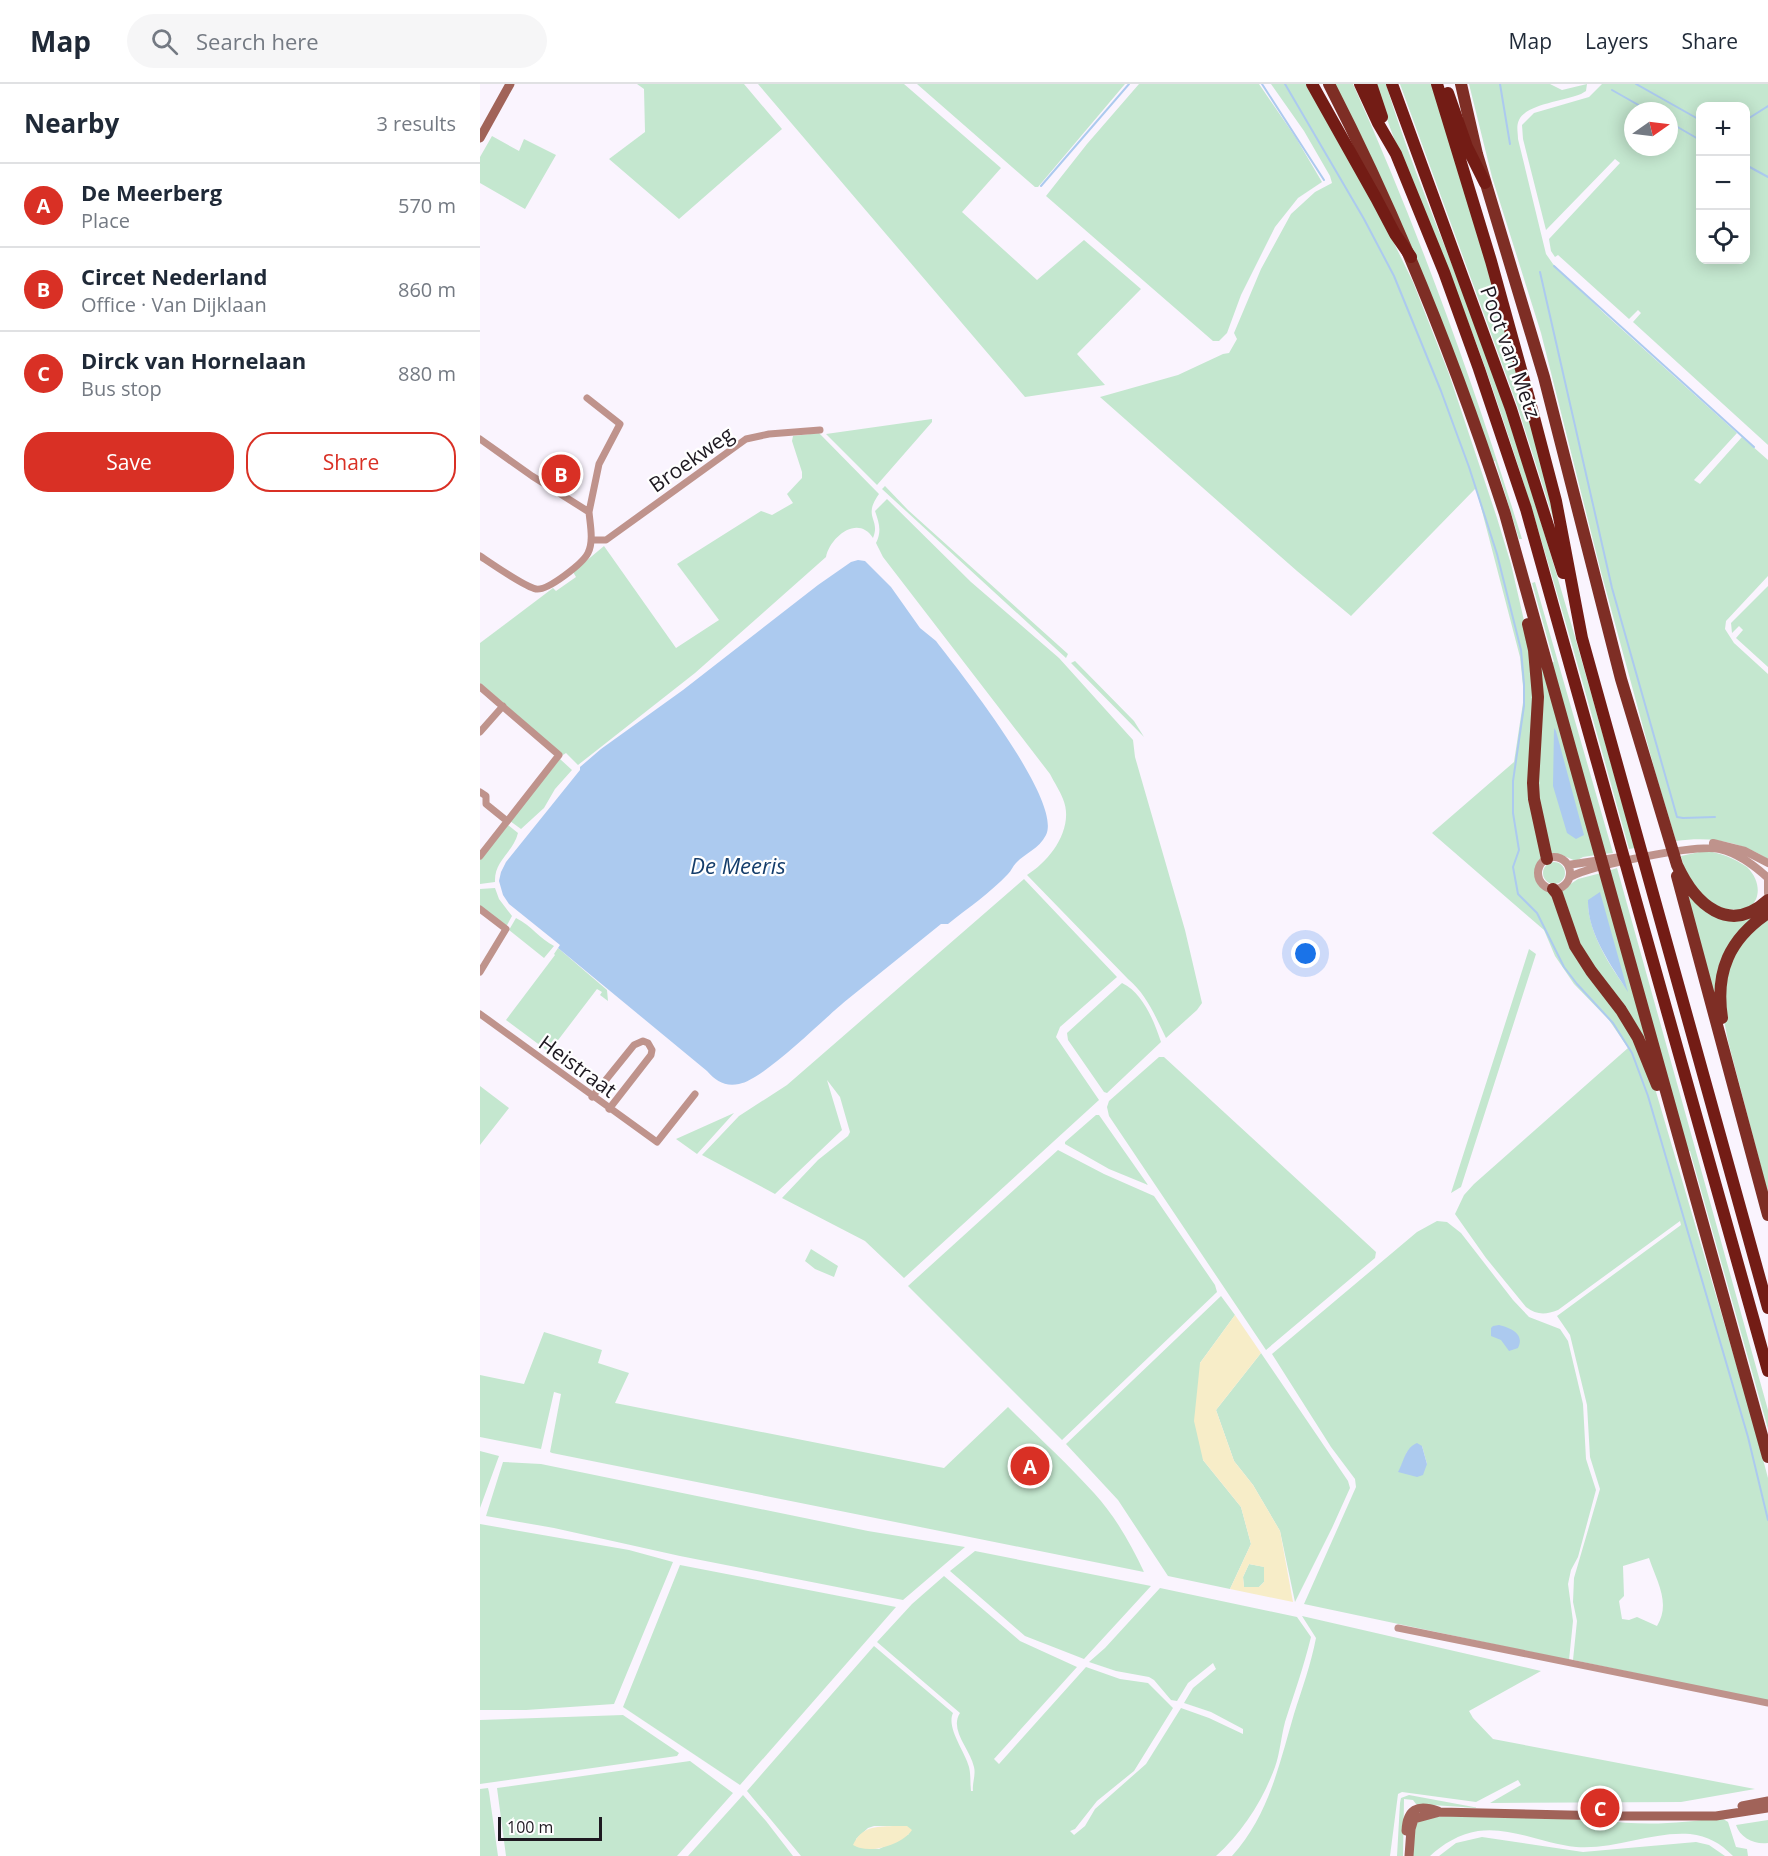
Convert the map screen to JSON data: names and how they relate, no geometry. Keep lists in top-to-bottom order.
{
  "streets": {
    "highway": ["Poot van Metz"],
    "street": ["Broekweg", "Heistraat"]
  },
  "water": ["De Meeris"],
  "scale_bar": "100 m",
  "north": "right",
  "page": {
    "header": "Map",
    "search": "Search here",
    "nav": ["Map", "Layers", "Share"],
    "heading": ["Nearby", "3 results"],
    "map_buttons": ["+", "−"],
    "list": [
      {
        "mark": "A",
        "name": "De Meerberg",
        "note": "Place",
        "value": "570 m"
      },
      {
        "mark": "B",
        "name": "Circet Nederland",
        "note": "Office · Van Dijklaan",
        "value": "860 m"
      },
      {
        "mark": "C",
        "name": "Dirck van Hornelaan",
        "note": "Bus stop",
        "value": "880 m"
      }
    ],
    "buttons": ["Save", "Share"],
    "pins": ["B", "A", "C"],
    "scale": "100 m"
  }
}
